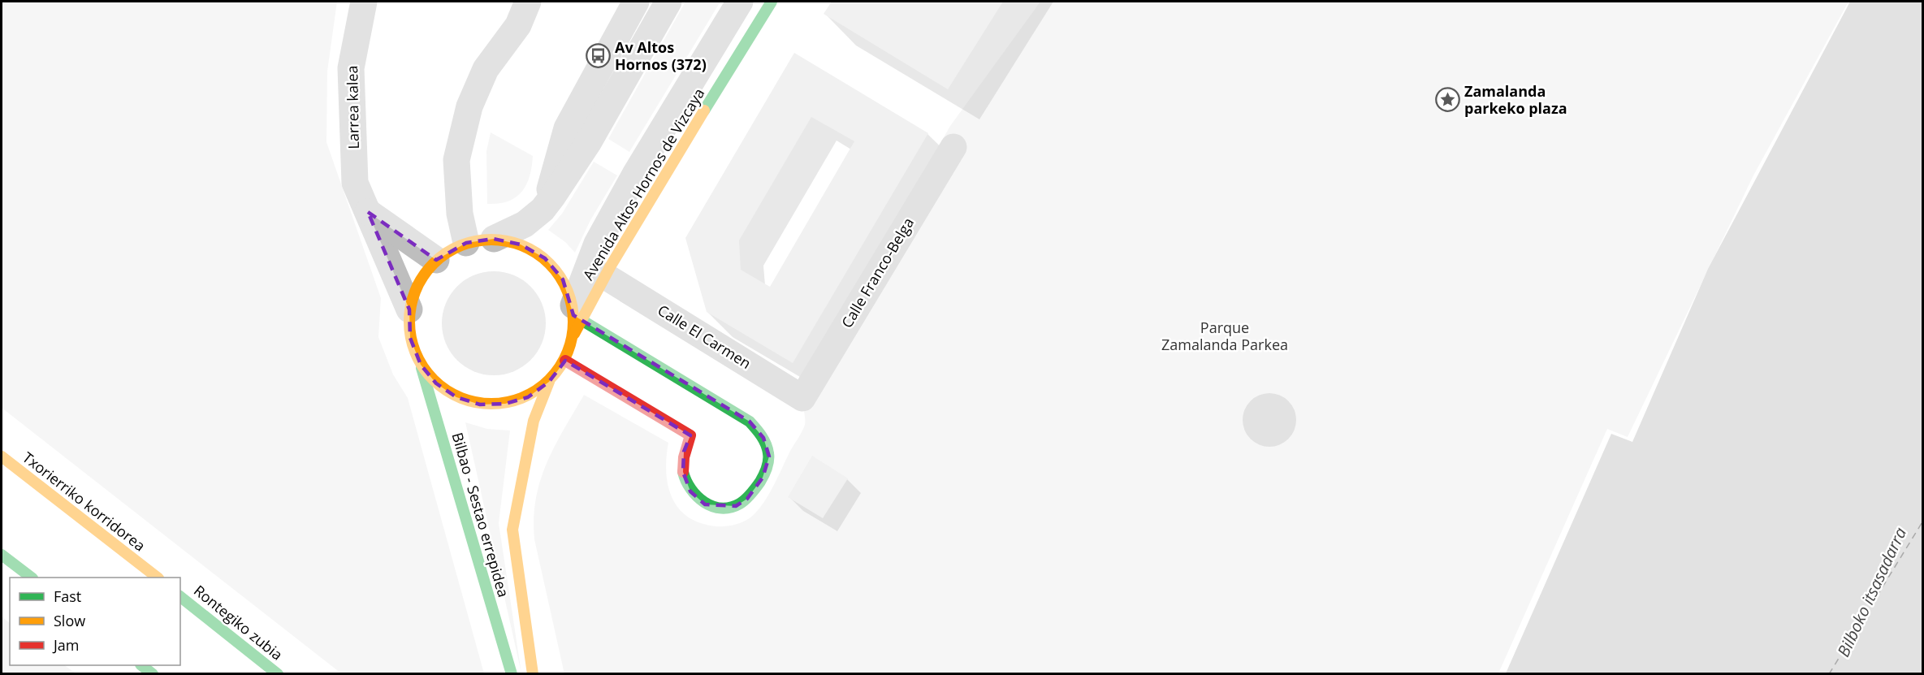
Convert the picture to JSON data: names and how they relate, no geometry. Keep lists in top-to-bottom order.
{
  "streets": {
    "main road": [
      "Avenida Altos Hornos de Vizcaya",
      "Txorierriko korridorea",
      "Bilbao - Sestao errepidea",
      "Rontegiko zubia"
    ],
    "street": ["Larrea kalea", "Calle Franco-Belga", "Calle El Carmen"]
  },
  "crossings": [
    ["Avenida Altos Hornos de Vizcaya", "Calle El Carmen"],
    ["Calle Franco-Belga", "Calle El Carmen"]
  ],
  "water": ["Bilboko itsasadarra"],
  "parks": ["Parque Zamalanda Parkea"],
  "places": {
    "bus stop": ["Av Altos Hornos (372)"],
    "place": ["Zamalanda parkeko plaza"]
  },
  "legend": ["Fast", "Slow", "Jam"]
}
